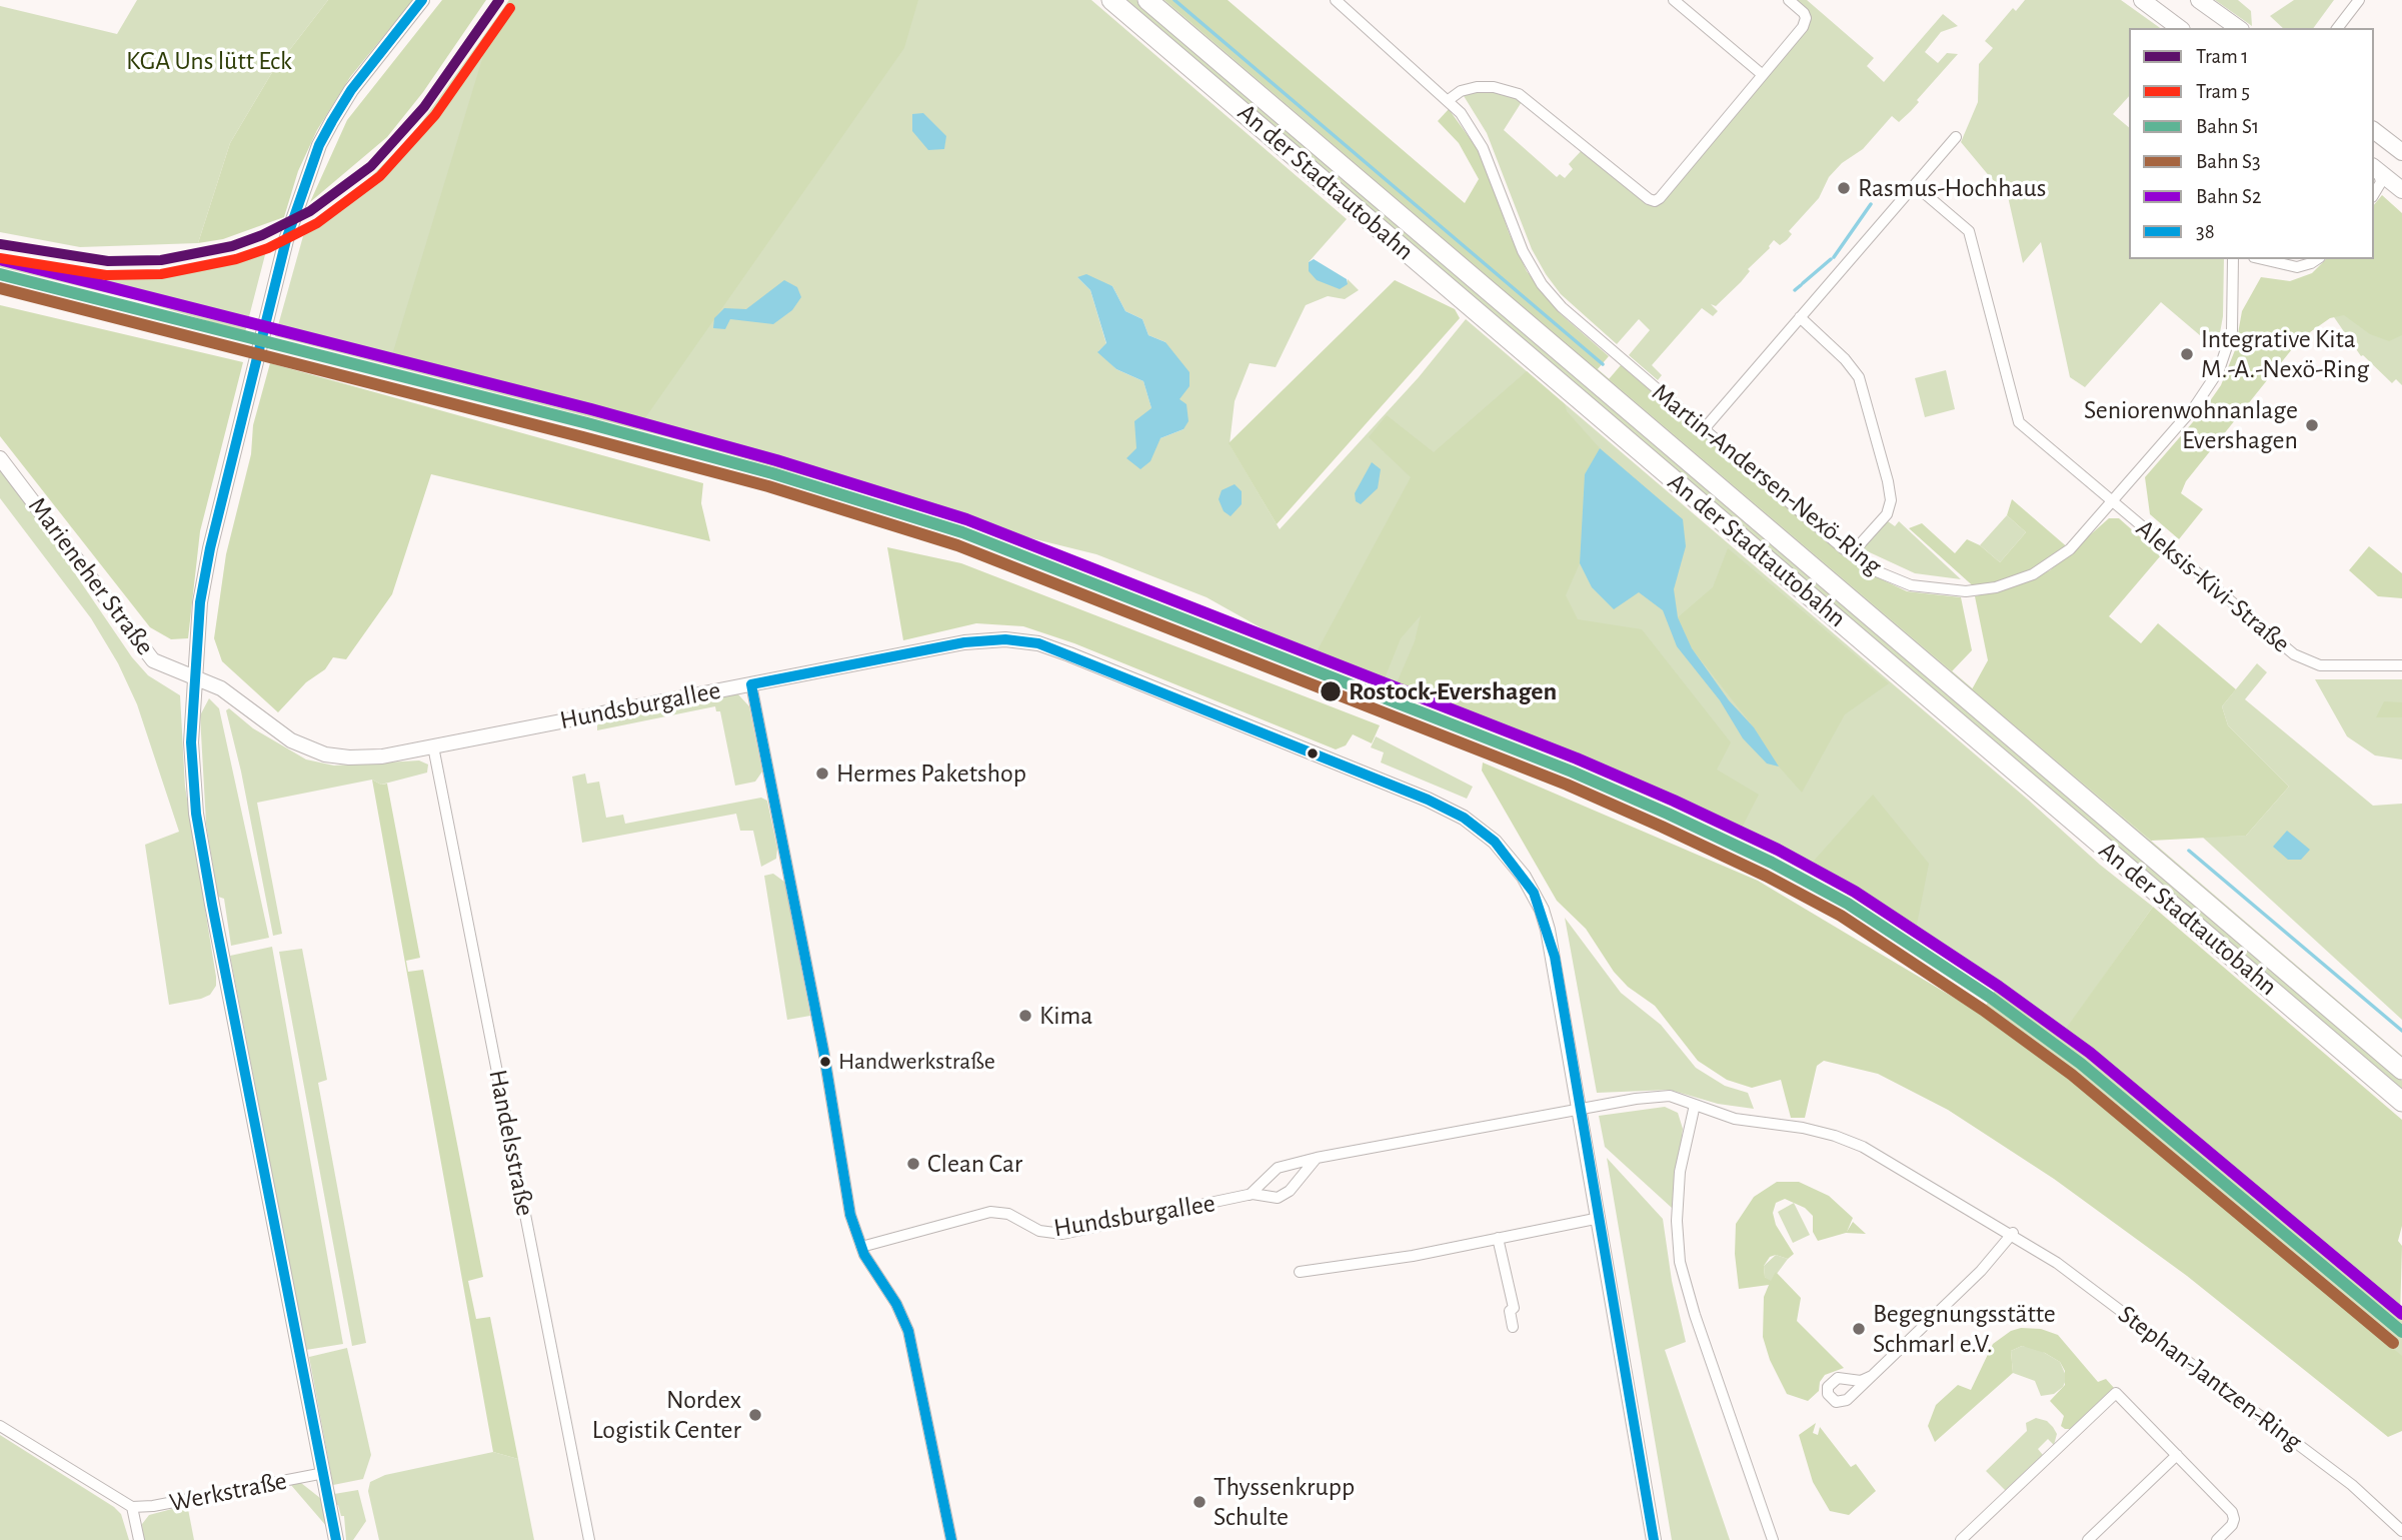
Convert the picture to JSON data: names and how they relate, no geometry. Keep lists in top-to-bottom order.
{
  "streets": {
    "highway": ["An der Stadtautobahn"],
    "street": [
      "Martin-Andersen-Nexö-Ring",
      "Marieneher Straße",
      "Aleksis-Kivi-Straße",
      "Hundsburgallee",
      "Handelsstraße",
      "Stephan-Jantzen-Ring",
      "Werkstraße"
    ]
  },
  "crossings": [
    ["Martin-Andersen-Nexö-Ring", "Aleksis-Kivi-Straße"],
    ["Marieneher Straße", "Hundsburgallee"],
    ["Hundsburgallee", "Handelsstraße"],
    ["Hundsburgallee", "Stephan-Jantzen-Ring"]
  ],
  "parks": ["KGA Uns lütt Eck"],
  "places": [
    "Rasmus-Hochhaus",
    "Integrative Kita M.-A.-Nexö-Ring",
    "Seniorenwohnanlage Evershagen",
    "Rostock-Evershagen",
    "Hermes Paketshop",
    "Kima",
    "Handwerkstraße",
    "Clean Car",
    "Begegnungsstätte Schmarl e.V.",
    "Nordex Logistik Center",
    "Thyssenkrupp Schulte"
  ],
  "lines": [
    "tram line 1",
    "transit line 38",
    "tram line 5",
    "rail line S2",
    "rail line S1",
    "rail line S3"
  ],
  "legend": [
    "Tram 1",
    "Tram 5",
    "Bahn S1",
    "Bahn S3",
    "Bahn S2",
    "38"
  ]
}
